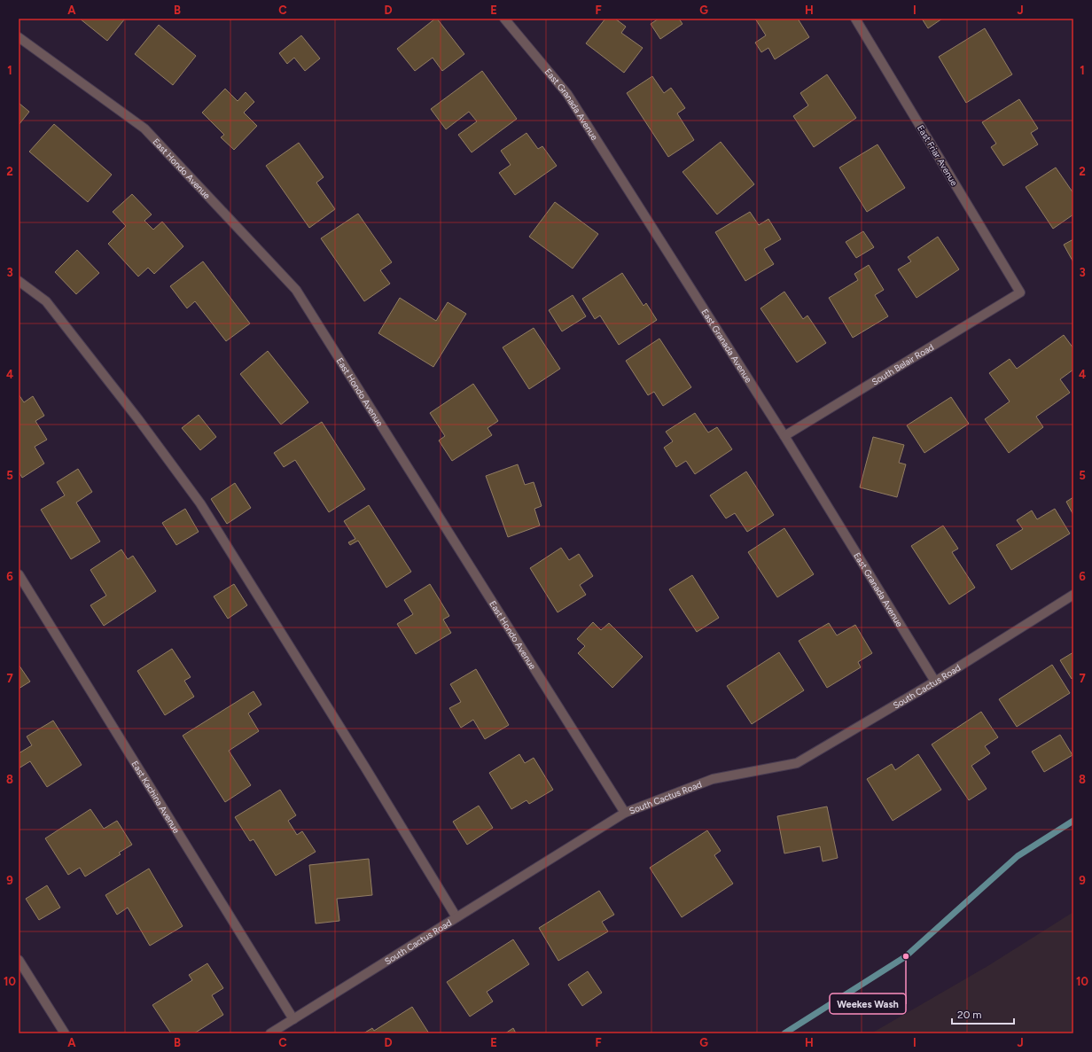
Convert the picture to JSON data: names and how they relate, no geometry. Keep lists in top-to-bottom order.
{
  "streets": {
    "street": [
      "East Granada Avenue",
      "East Friar Avenue",
      "East Hondo Avenue",
      "South Belair Road",
      "South Cactus Road",
      "East Kachina Avenue"
    ]
  },
  "crossings": [
    ["East Granada Avenue", "South Belair Road"],
    ["East Granada Avenue", "South Cactus Road"],
    ["East Friar Avenue", "South Belair Road"],
    ["East Hondo Avenue", "South Cactus Road"],
    ["South Cactus Road", "East Kachina Avenue"]
  ],
  "places": ["Weekes Wash"],
  "scale_bar": "20 m",
  "grid": {
    "columns": [
      "A",
      "B",
      "C",
      "D",
      "E",
      "F",
      "G",
      "H",
      "I",
      "J"
    ],
    "rows": [
      "1",
      "2",
      "3",
      "4",
      "5",
      "6",
      "7",
      "8",
      "9",
      "10"
    ]
  }
}
